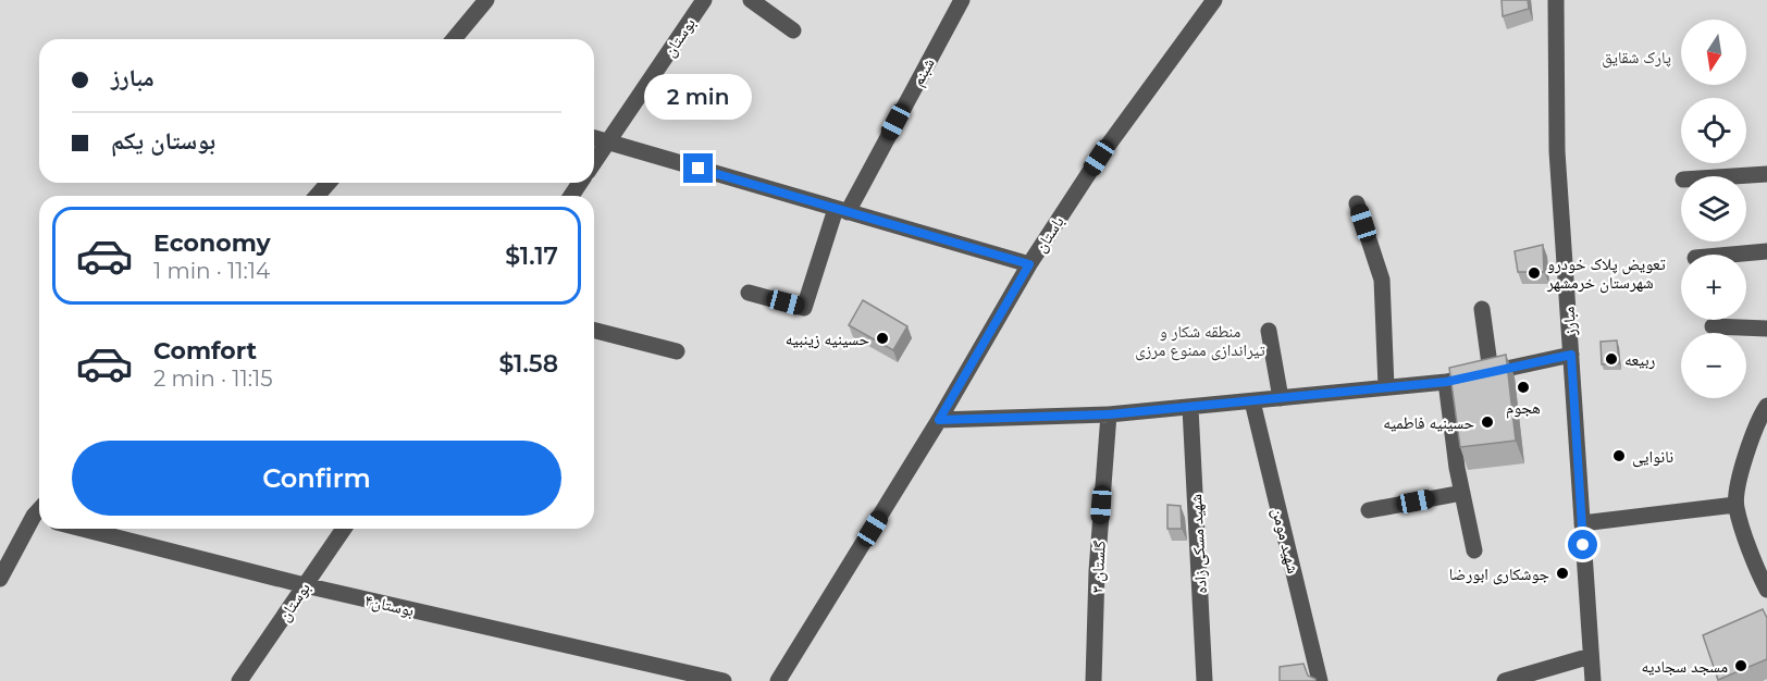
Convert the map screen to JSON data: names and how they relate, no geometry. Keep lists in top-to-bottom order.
{
  "streets": {
    "street": [
      "بوستان",
      "شبنم",
      "باستان",
      "مبارز",
      "شهید مومن",
      "شهید مسکی زاده",
      "گلستان ۳",
      "بوستان۴"
    ]
  },
  "crossings": [
    ["بوستان", "بوستان۴"]
  ],
  "parks": ["پارک شقایق", "منطقه شکار و تیراندازی ممنوع مرزی"],
  "places": [
    "تعویض پلاک خودرو شهرستان خرمشهر",
    "حسینیه زینبیه",
    "ربیعه",
    "هجوم",
    "حسینیه فاطمیه",
    "نانوایی",
    "جوشکاری ابورضا",
    "مسجد سجادیه"
  ],
  "north": "bottom",
  "page": {
    "map_buttons": ["+", "−"],
    "banner": ["مبارز", "بوستان یکم"],
    "bubble": "2 min",
    "list": [
      {
        "name": "Economy",
        "note": "1 min · 11:14",
        "value": "$1.17"
      },
      {
        "name": "Comfort",
        "note": "2 min · 11:15",
        "value": "$1.58"
      }
    ],
    "buttons": "Confirm"
  }
}
